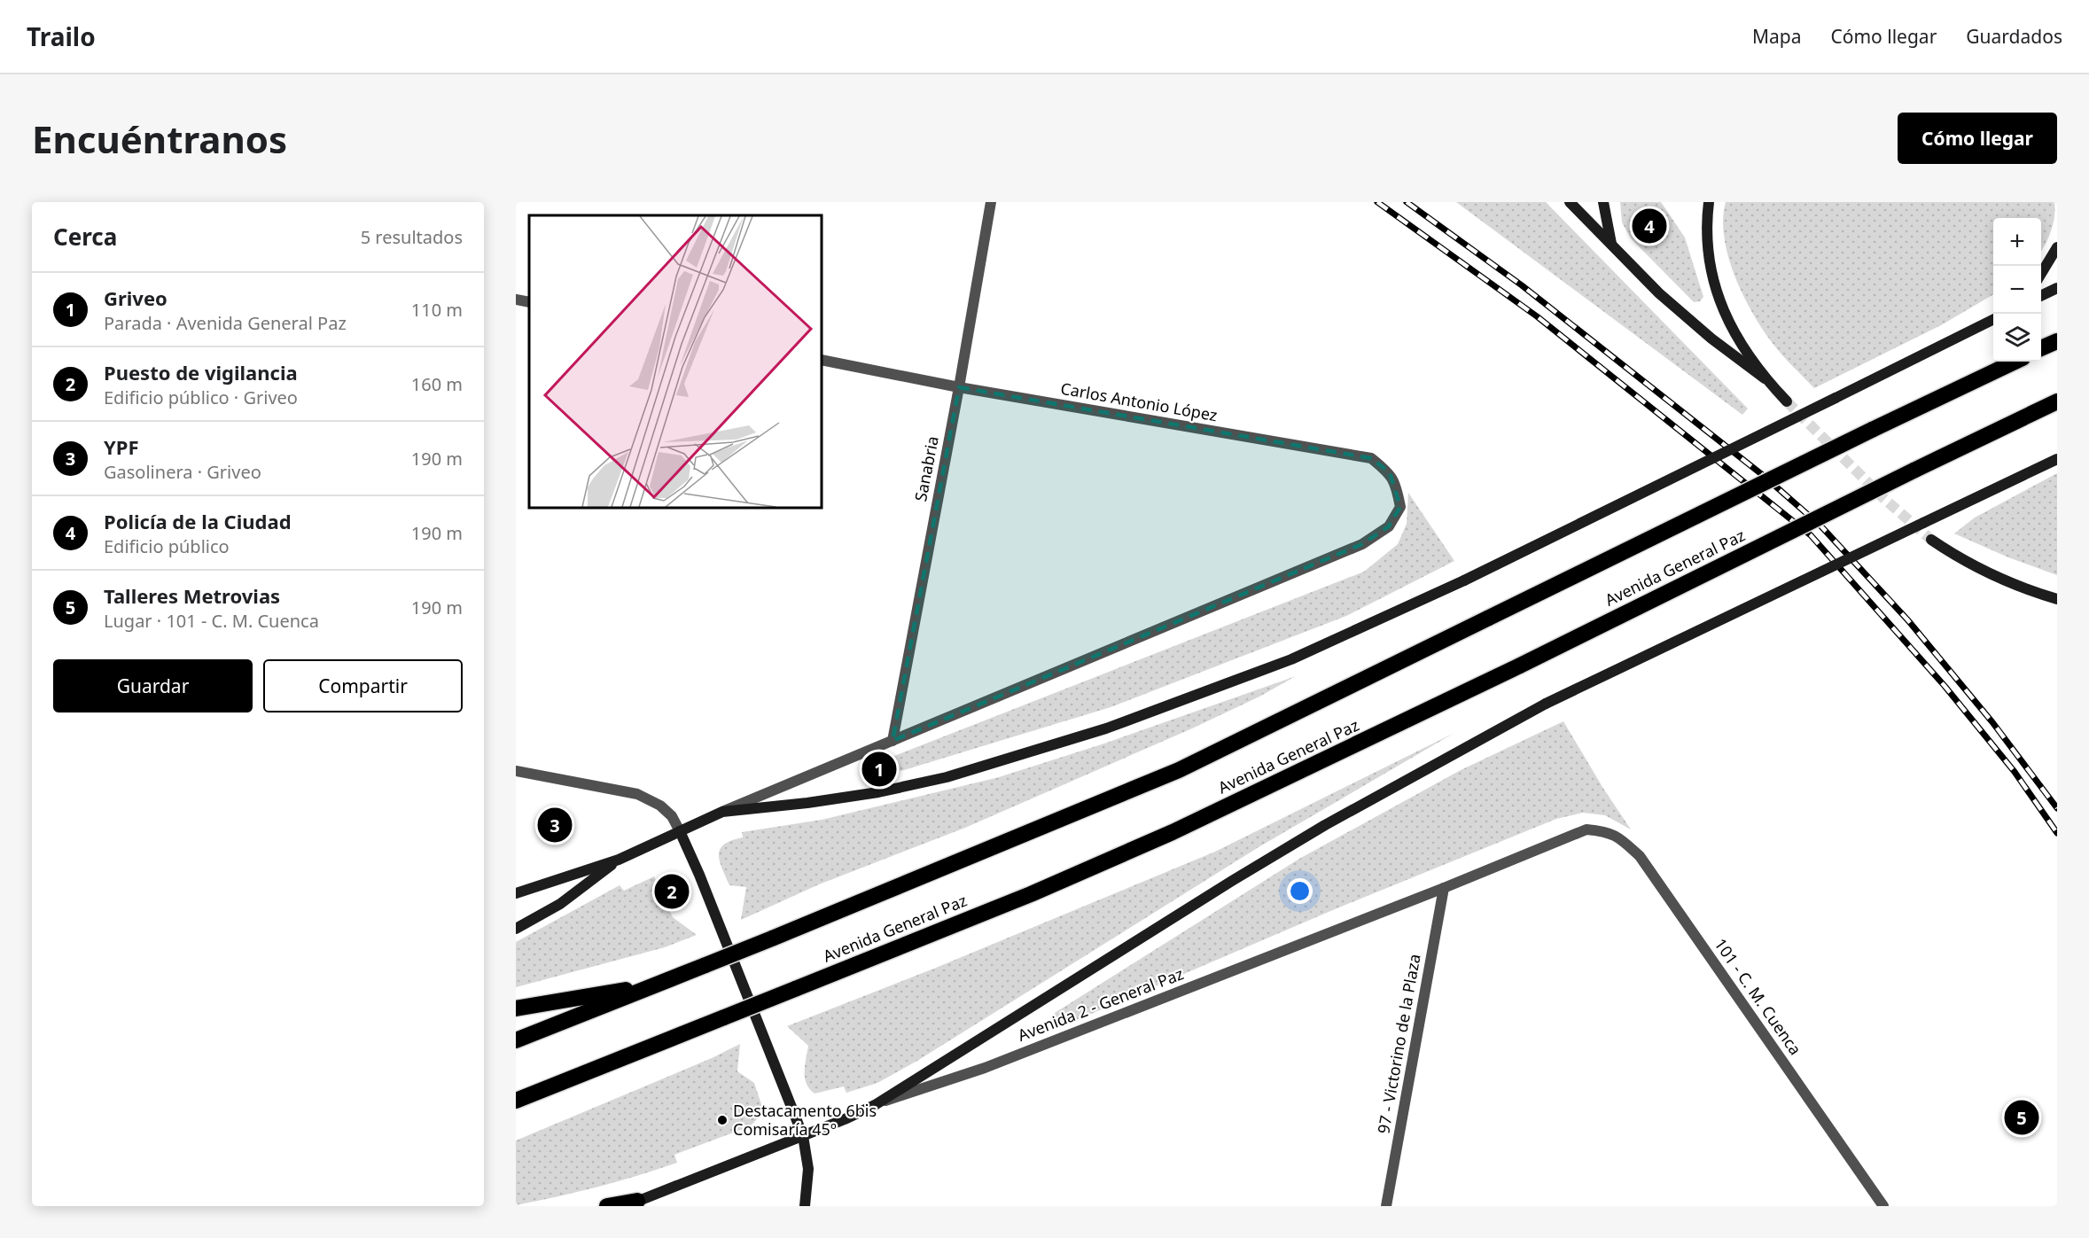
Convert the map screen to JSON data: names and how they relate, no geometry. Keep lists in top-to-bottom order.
{
  "streets": {
    "highway": ["Avenida General Paz"],
    "street": [
      "Carlos Antonio López",
      "Sanabria",
      "101 - C. M. Cuenca",
      "Avenida 2 - General Paz",
      "97 - Victorino de la Plaza"
    ]
  },
  "crossings": [
    ["Carlos Antonio López", "Sanabria"],
    ["101 - C. M. Cuenca", "Avenida 2 - General Paz"],
    ["Avenida 2 - General Paz", "97 - Victorino de la Plaza"]
  ],
  "places": ["Destacamento 6bis Comisaría 45º"],
  "page": {
    "header": "Trailo",
    "nav": ["Mapa", "Cómo llegar", "Guardados"],
    "buttons": [
      "Cómo llegar",
      ["Guardar", "Compartir"]
    ],
    "title": "Encuéntranos",
    "heading": ["Cerca", "5 resultados"],
    "pins": [
      "4",
      "1",
      "3",
      "2",
      "5"
    ],
    "map_buttons": ["+", "−"],
    "list": [
      {
        "mark": "1",
        "name": "Griveo",
        "note": "Parada · Avenida General Paz",
        "value": "110 m"
      },
      {
        "mark": "2",
        "name": "Puesto de vigilancia",
        "note": "Edificio público · Griveo",
        "value": "160 m"
      },
      {
        "mark": "3",
        "name": "YPF",
        "note": "Gasolinera · Griveo",
        "value": "190 m"
      },
      {
        "mark": "4",
        "name": "Policía de la Ciudad",
        "note": "Edificio público",
        "value": "190 m"
      },
      {
        "mark": "5",
        "name": "Talleres Metrovias",
        "note": "Lugar · 101 - C. M. Cuenca",
        "value": "190 m"
      }
    ]
  }
}
